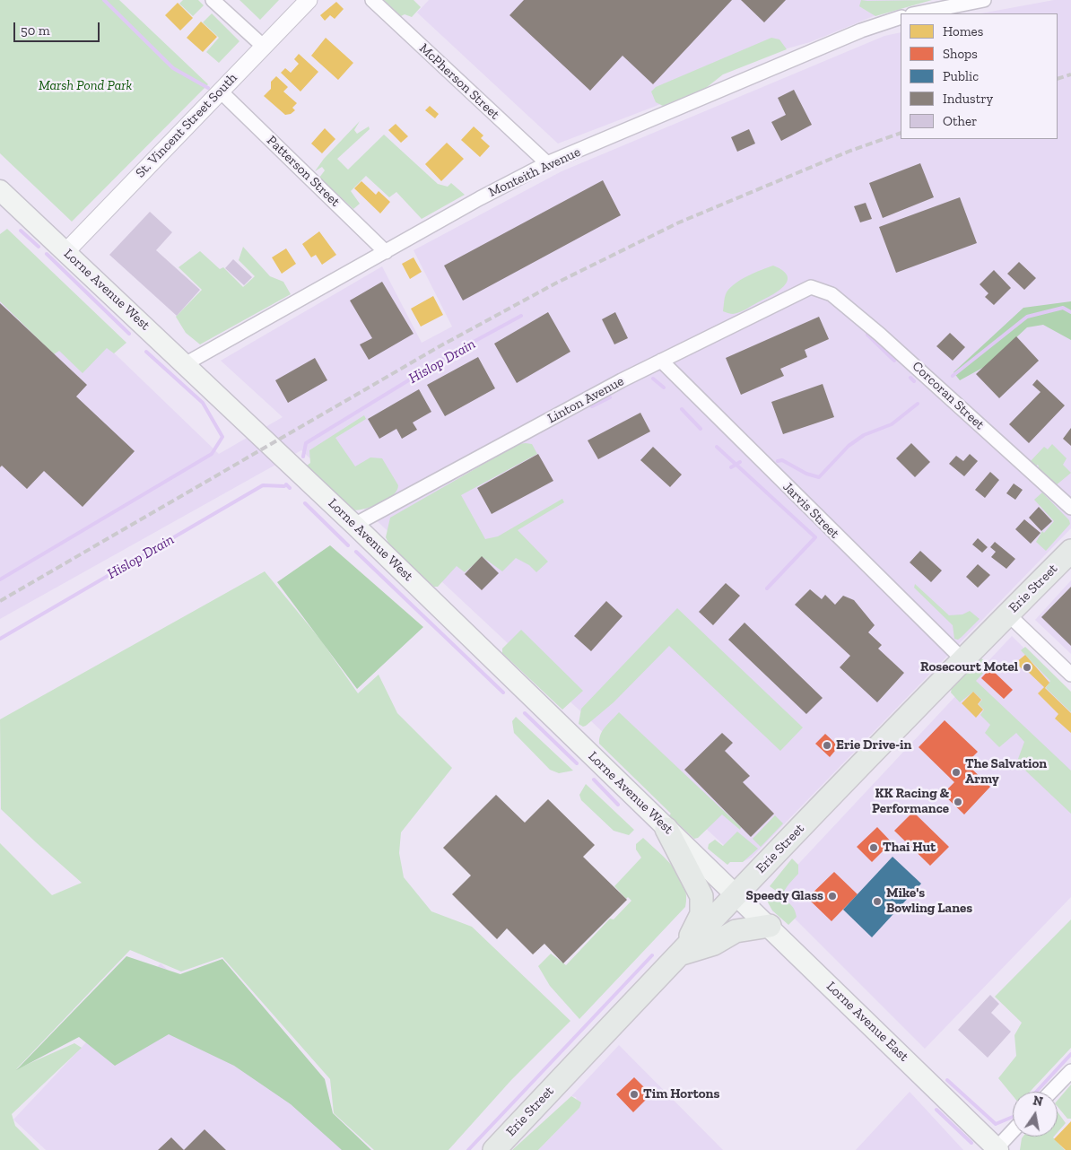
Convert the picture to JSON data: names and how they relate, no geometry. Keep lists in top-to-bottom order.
{
  "streets": {
    "main road": ["Lorne Avenue West", "Erie Street", "Lorne Avenue East"],
    "street": [
      "McPherson Street",
      "St. Vincent Street South",
      "Patterson Street",
      "Monteith Avenue",
      "Corcoran Street",
      "Linton Avenue",
      "Jarvis Street"
    ]
  },
  "crossings": [
    ["McPherson Street", "Monteith Avenue"],
    ["St. Vincent Street South", "Patterson Street"],
    ["St. Vincent Street South", "Lorne Avenue West"],
    ["Patterson Street", "Monteith Avenue"],
    ["Monteith Avenue", "Lorne Avenue West"],
    ["Lorne Avenue West", "Linton Avenue"],
    ["Lorne Avenue West", "Erie Street"],
    ["Lorne Avenue West", "Lorne Avenue East"],
    ["Corcoran Street", "Linton Avenue"],
    ["Linton Avenue", "Jarvis Street"],
    ["Jarvis Street", "Erie Street"],
    ["Erie Street", "Lorne Avenue East"]
  ],
  "water": ["Hislop Drain"],
  "parks": ["Marsh Pond Park"],
  "places": [
    "Rosecourt Motel",
    "Erie Drive-in",
    "The Salvation Army",
    "KK Racing & Performance",
    "Thai Hut",
    "Speedy Glass",
    "Mike's Bowling Lanes",
    "Tim Hortons"
  ],
  "legend": [
    "Homes",
    "Shops",
    "Public",
    "Industry",
    "Other"
  ],
  "scale_bar": "50 m",
  "north": "top"
}
